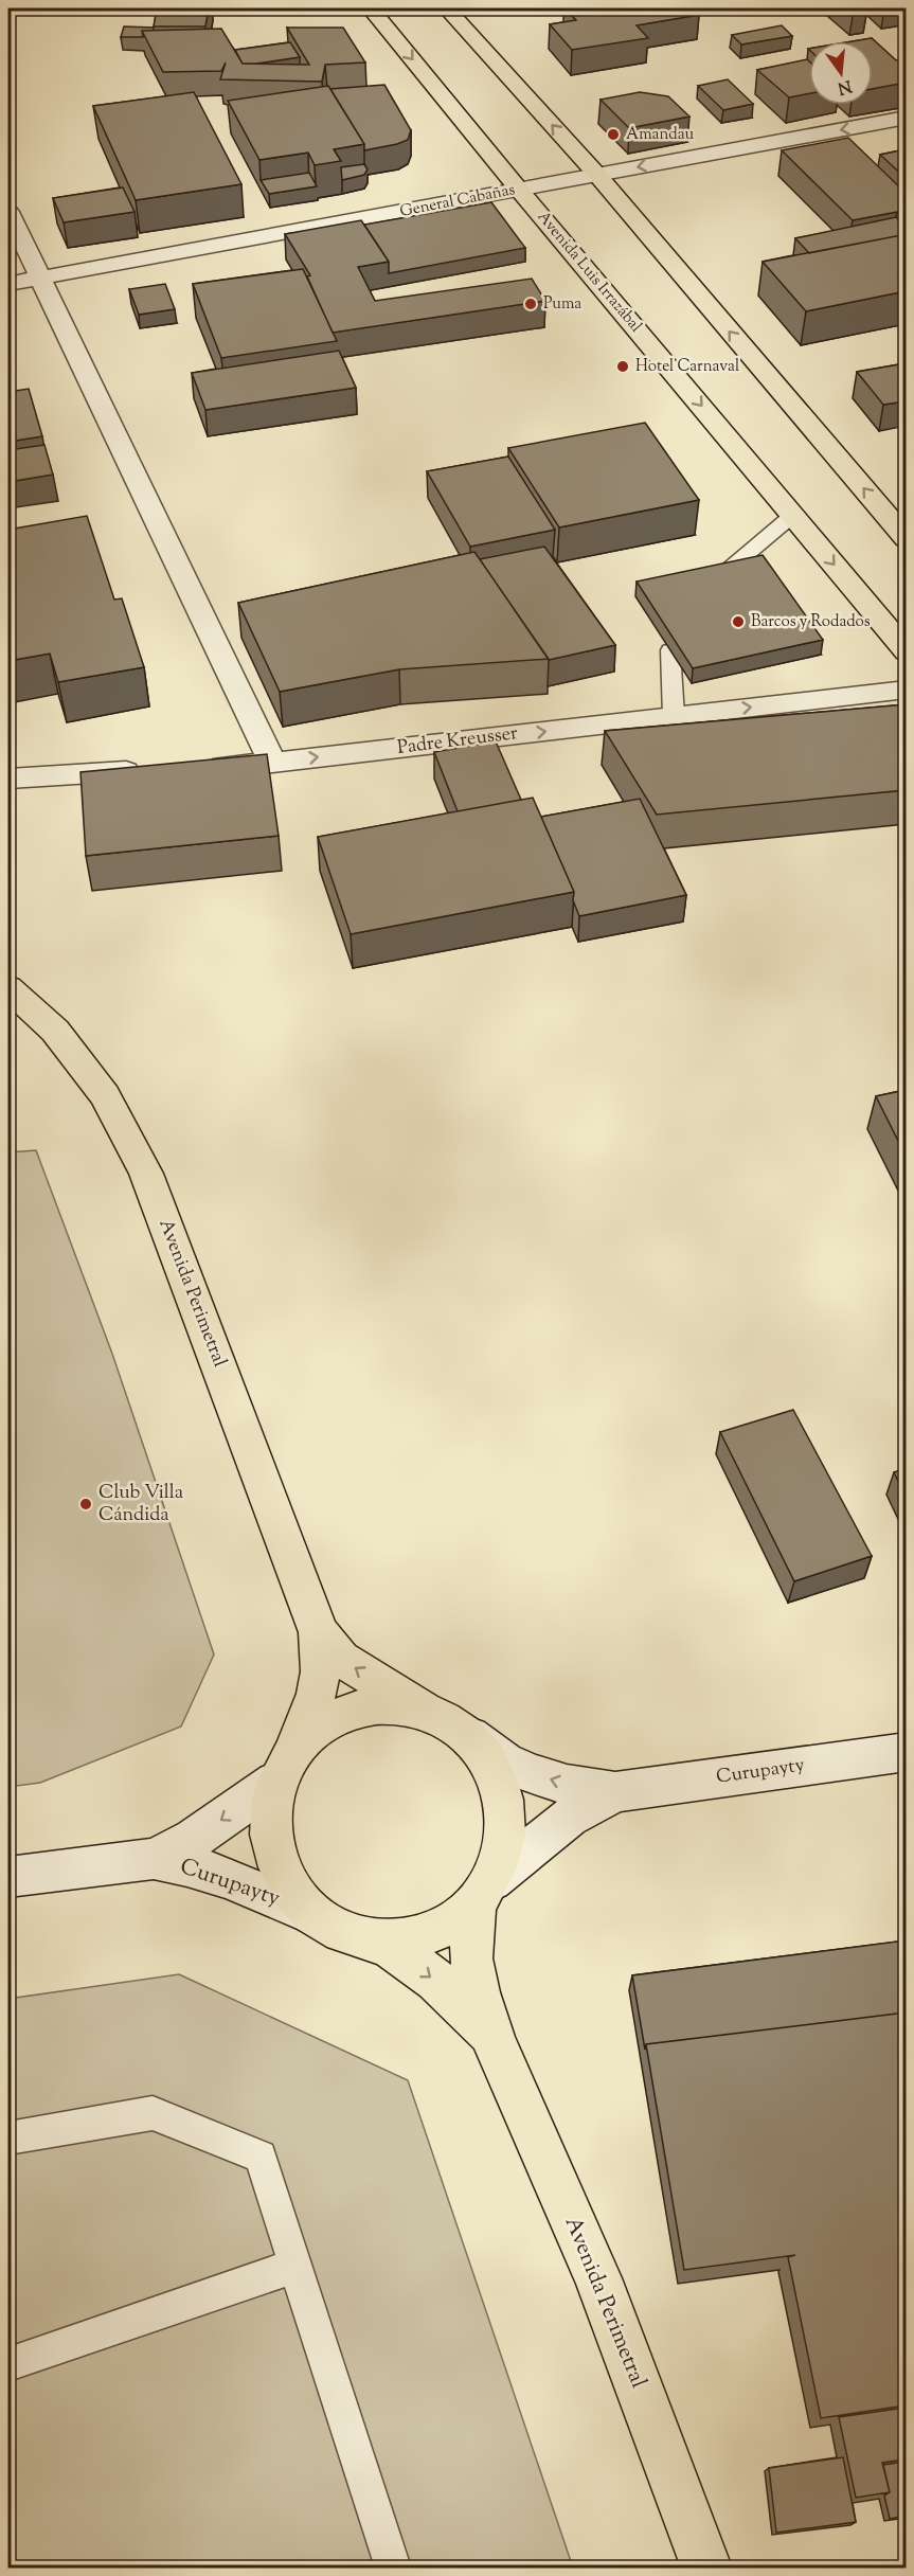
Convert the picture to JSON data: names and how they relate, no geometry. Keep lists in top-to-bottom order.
{
  "streets": {
    "main road": ["Avenida Luis Irrazábal", "Avenida Perimetral"],
    "street": ["General Cabañas", "Padre Kreusser", "Curupayty"]
  },
  "crossings": [
    ["General Cabañas", "Avenida Luis Irrazábal"],
    ["Avenida Perimetral", "Curupayty"]
  ],
  "one_way": ["Padre Kreusser"],
  "places": [
    "Amandau",
    "Puma",
    "Hotel Carnaval",
    "Barcos y Rodados",
    "Club Villa Cándida"
  ],
  "north": "bottom"
}
